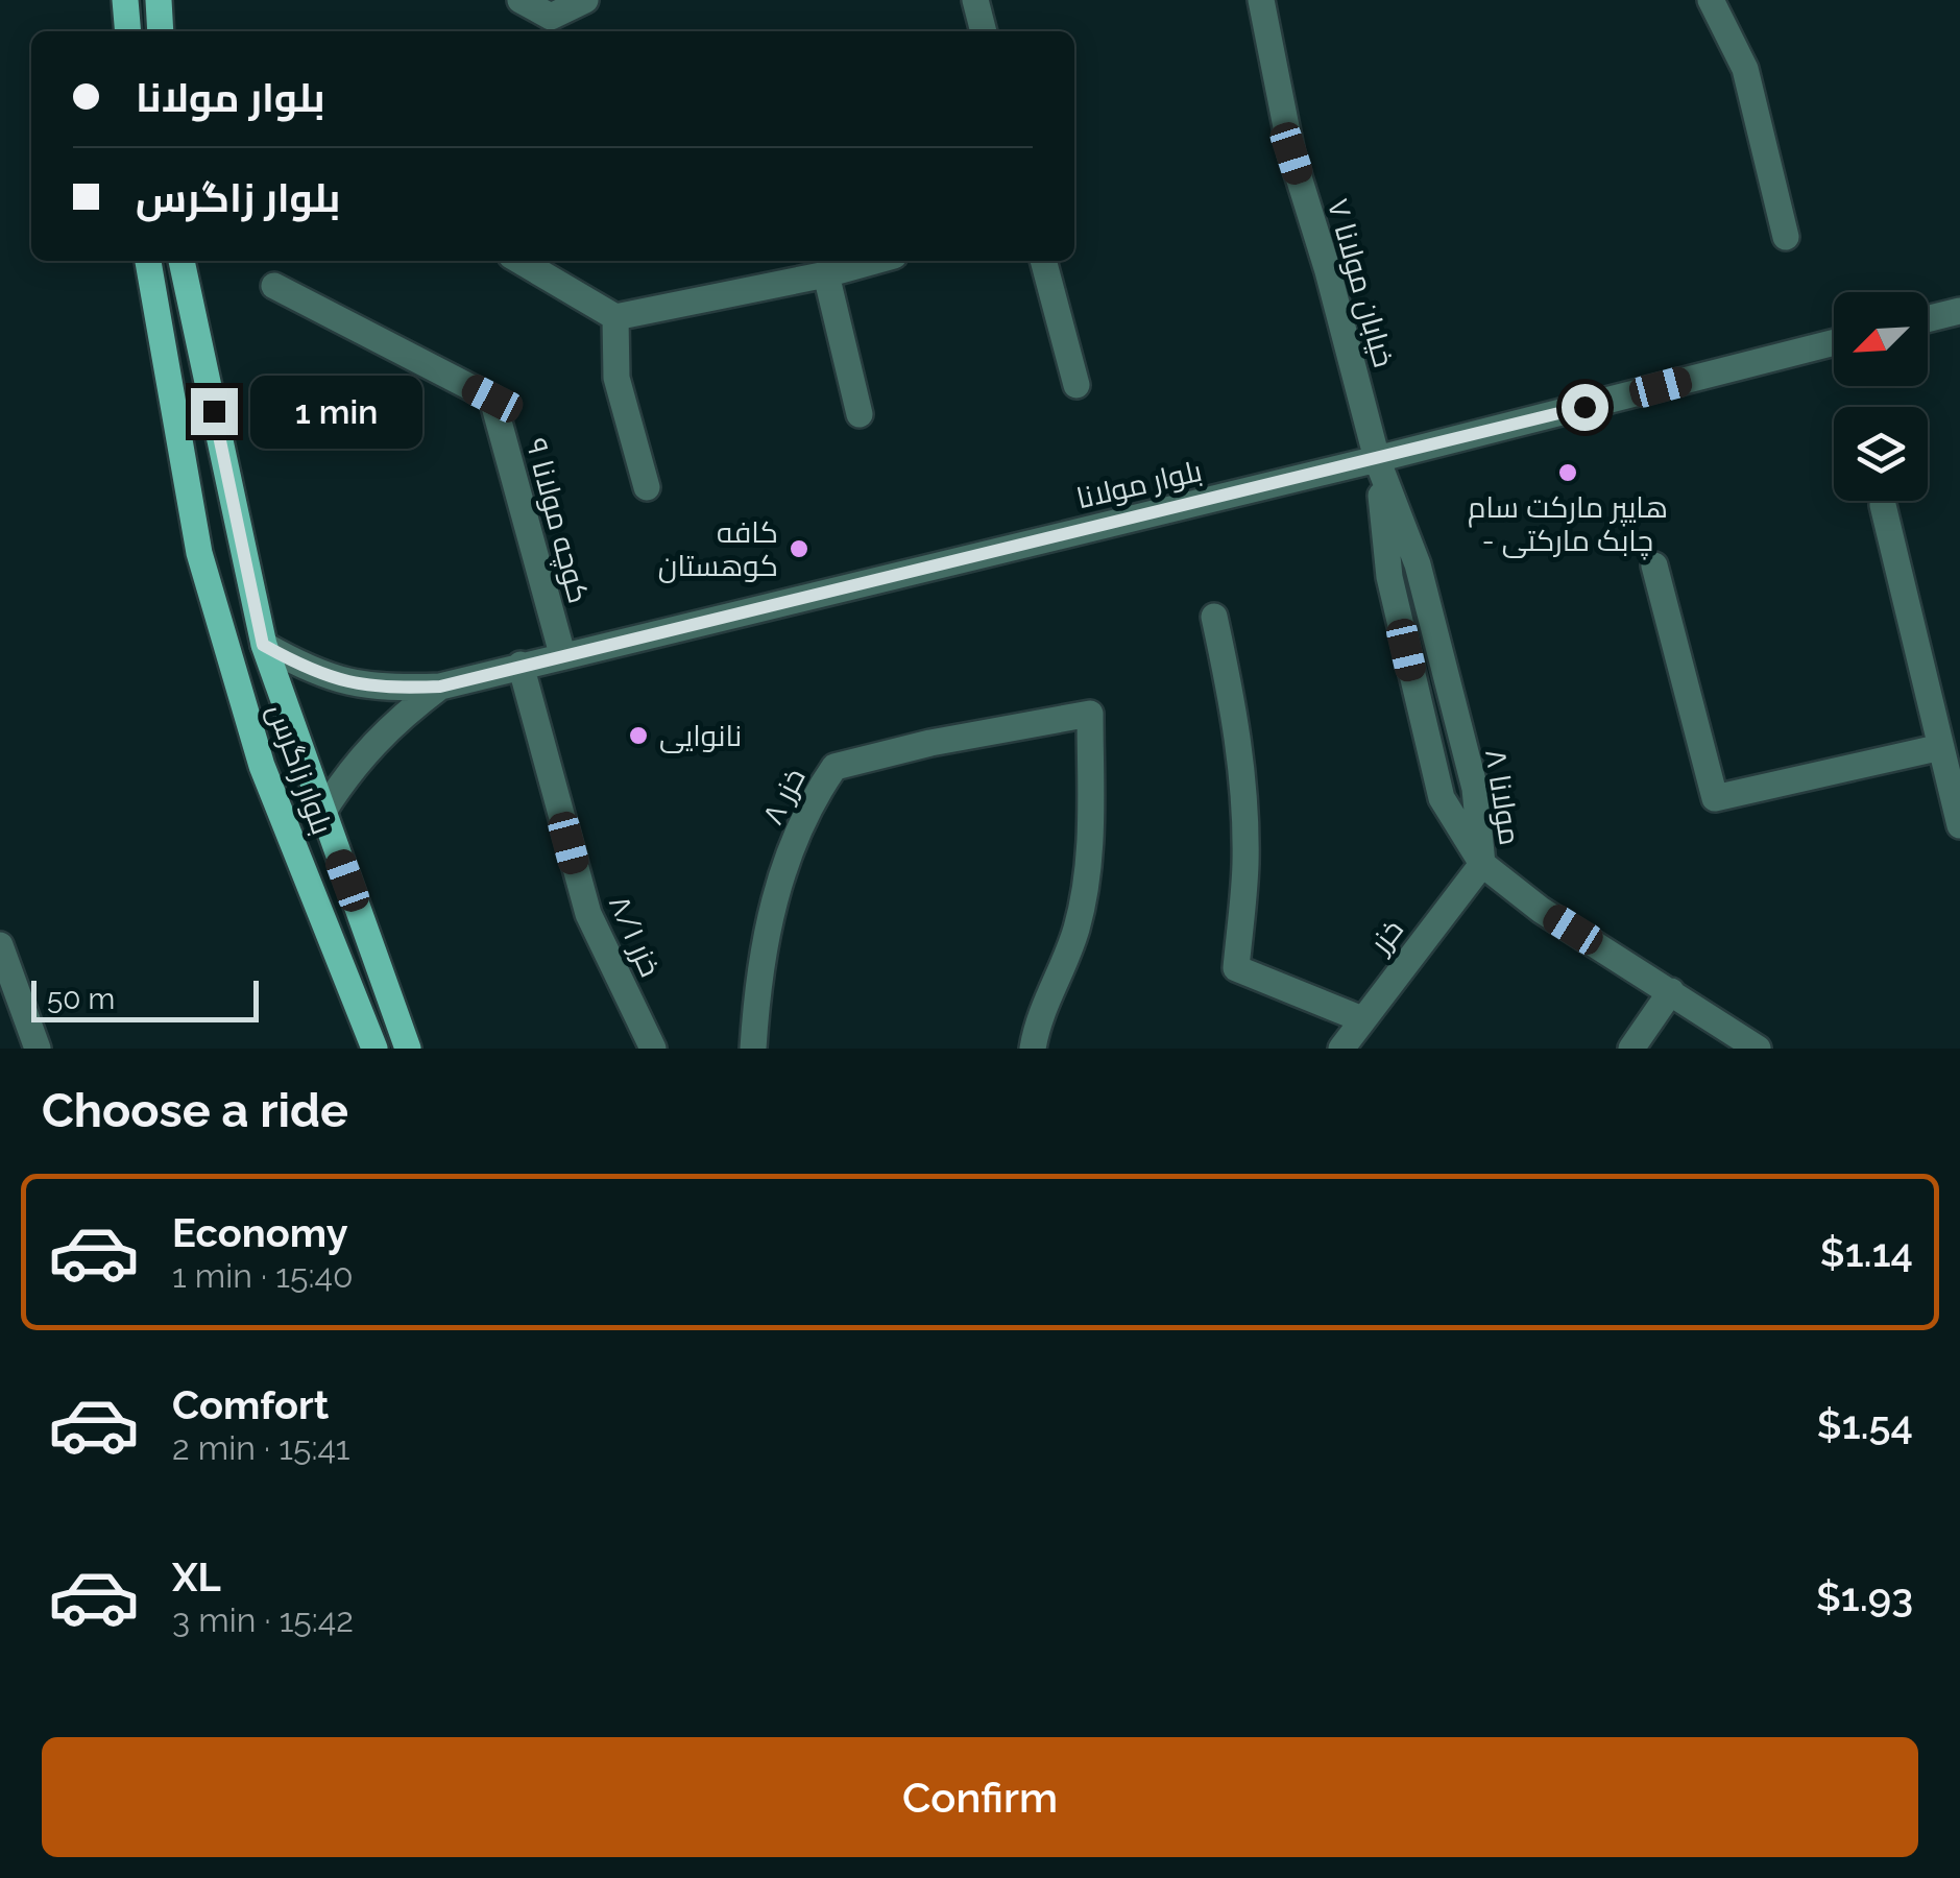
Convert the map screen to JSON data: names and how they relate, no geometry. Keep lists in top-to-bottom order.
{
  "streets": {
    "main road": ["بلوار زاگرس"],
    "street": [
      "خیابان مولانا ۷",
      "بلوار مولانا",
      "کوچه مولانا ۹",
      "خزر ۸",
      "مولانا ۸",
      "خزر ۸/۱",
      "خزر"
    ]
  },
  "crossings": [
    ["خیابان مولانا ۷", "بلوار مولانا"],
    ["خیابان مولانا ۷", "مولانا ۸"],
    ["بلوار مولانا", "کوچه مولانا ۹"],
    ["بلوار مولانا", "بلوار زاگرس"],
    ["بلوار مولانا", "مولانا ۸"],
    ["بلوار مولانا", "خزر ۸/۱"],
    ["مولانا ۸", "خزر"]
  ],
  "places": ["هایپر مارکت سام - چابک مارکتی", "کافه کوهستان", "نانوایی"],
  "scale_bar": "50 m",
  "north": "bottom left",
  "page": {
    "banner": ["بلوار مولانا", "بلوار زاگرس"],
    "bubble": "1 min",
    "scale": "50 m",
    "heading": "Choose a ride",
    "list": [
      {
        "name": "Economy",
        "note": "1 min · 15:40",
        "value": "$1.14"
      },
      {
        "name": "Comfort",
        "note": "2 min · 15:41",
        "value": "$1.54"
      },
      {
        "name": "XL",
        "note": "3 min · 15:42",
        "value": "$1.93"
      }
    ],
    "buttons": "Confirm"
  }
}
